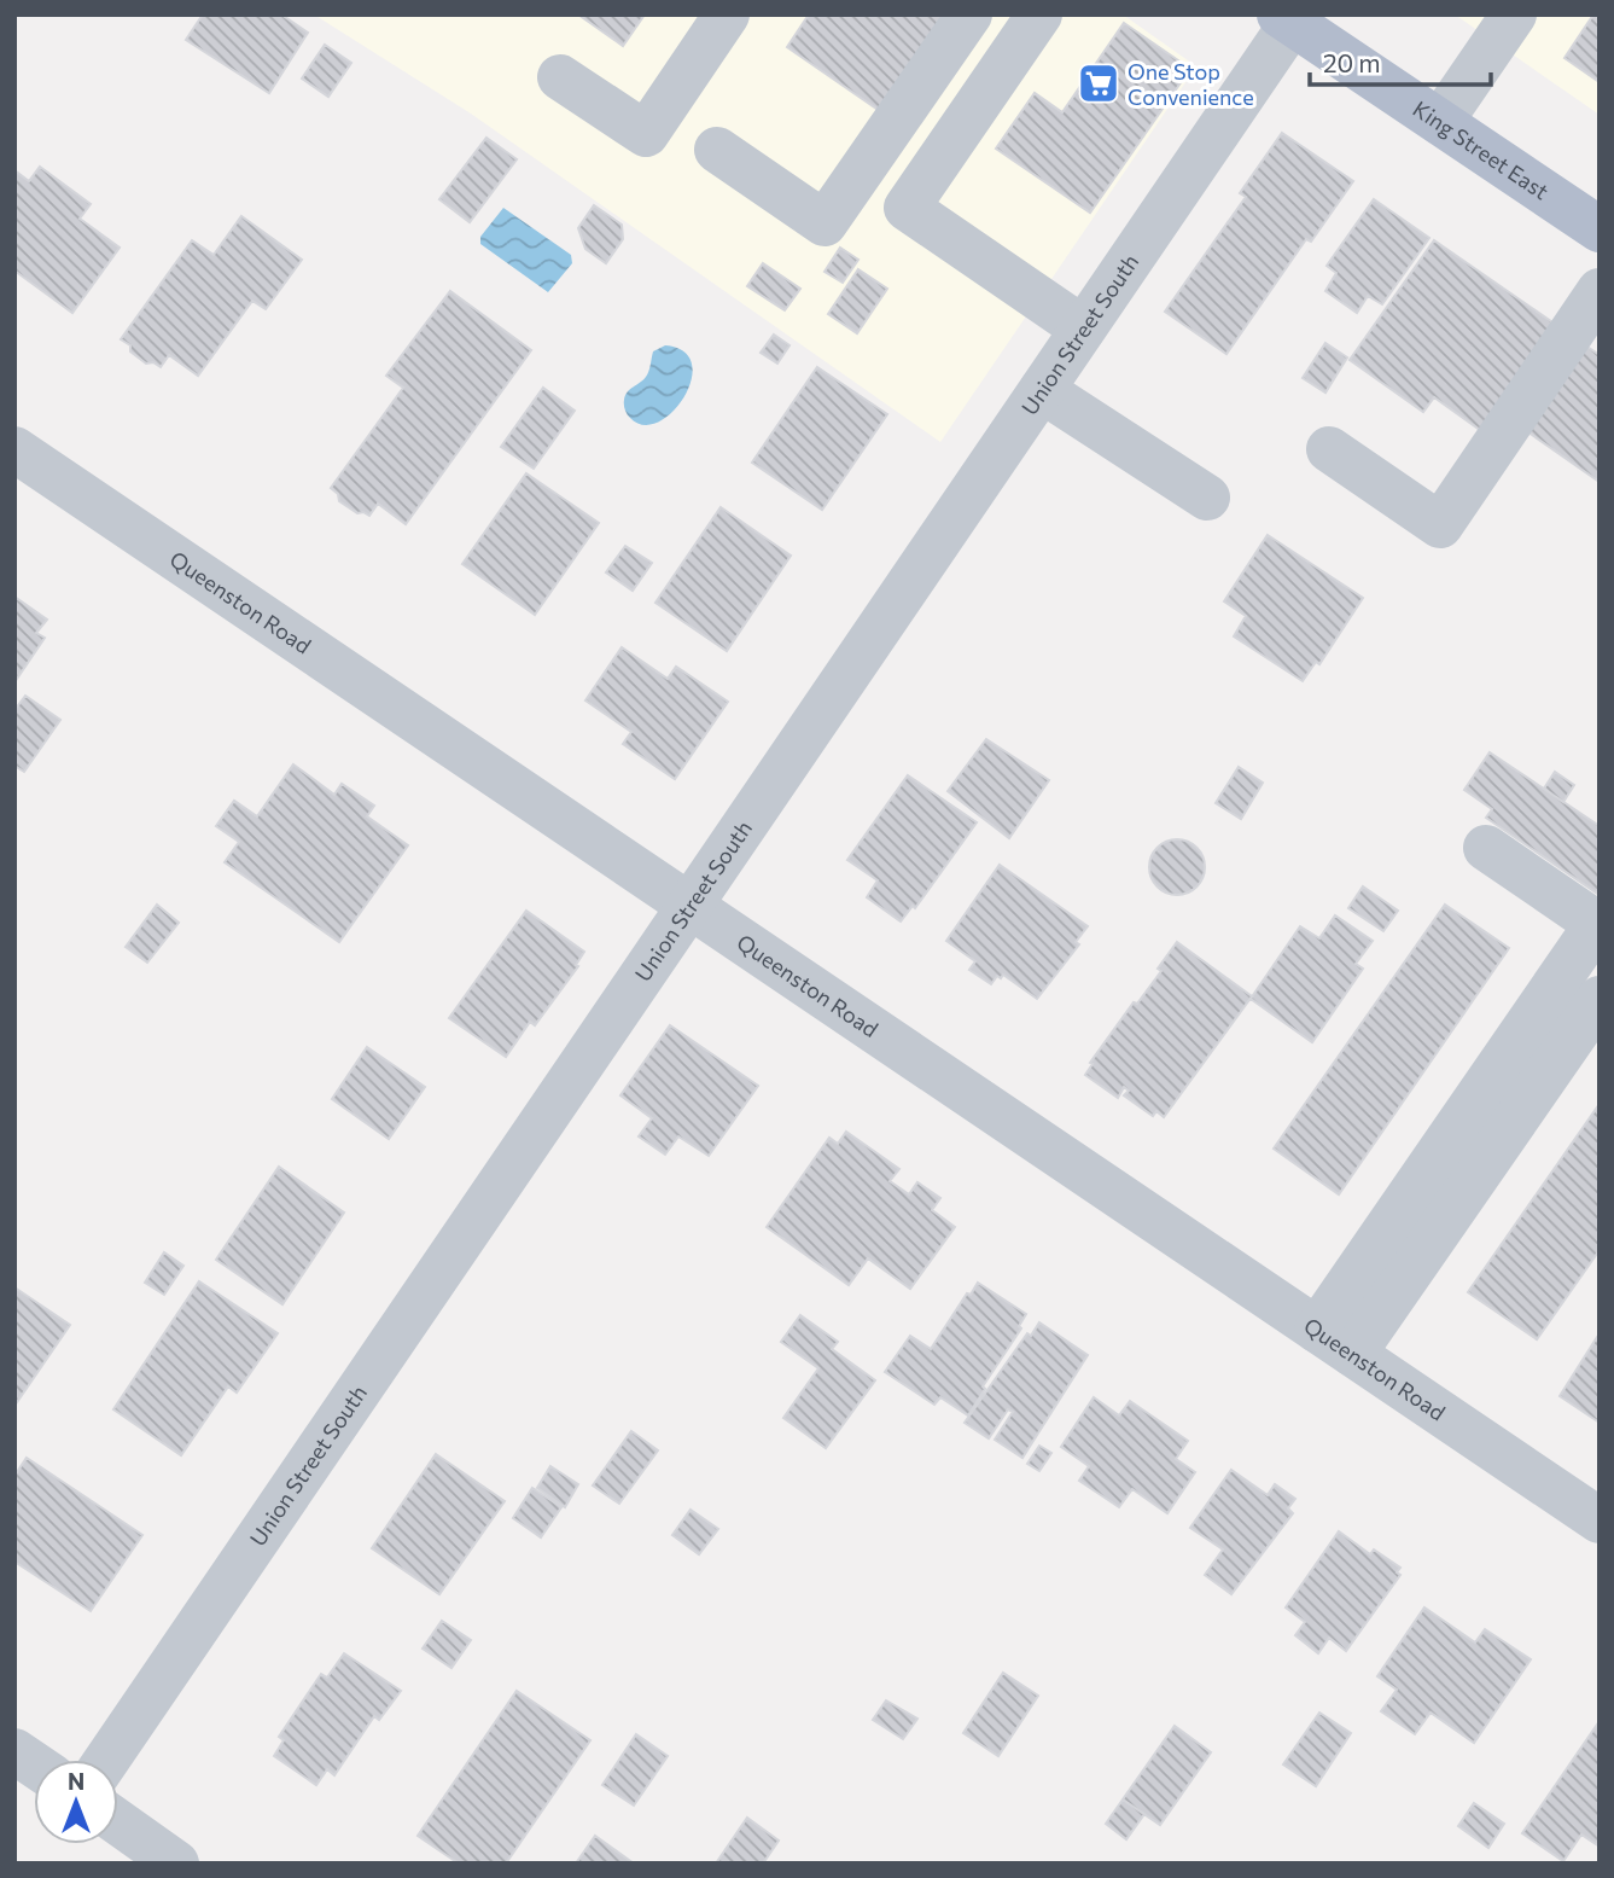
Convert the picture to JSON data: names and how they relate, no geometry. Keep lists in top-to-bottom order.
{
  "streets": {
    "main road": ["King Street East"],
    "street": ["Union Street South", "Queenston Road"]
  },
  "crossings": [
    ["King Street East", "Union Street South"],
    ["Union Street South", "Queenston Road"]
  ],
  "places": {
    "supermarket": ["One Stop Convenience"]
  },
  "scale_bar": "20 m",
  "north": "top"
}
